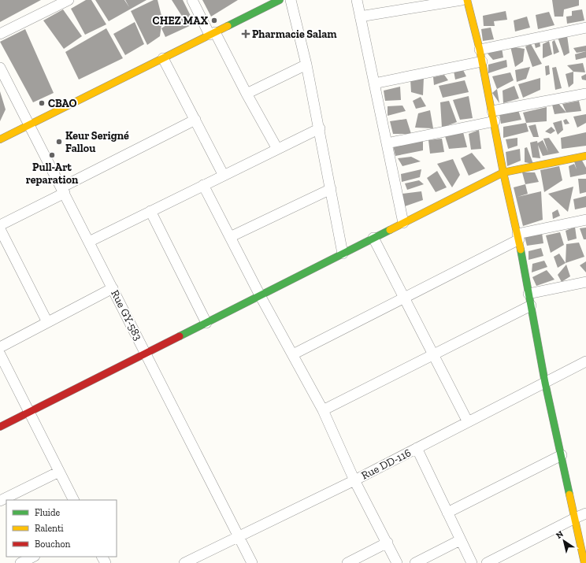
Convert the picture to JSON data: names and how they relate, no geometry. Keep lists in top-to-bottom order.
{
  "streets": {
    "street": ["Rue GY-583", "Rue DD-116"]
  },
  "crossings": [
    ["Rue GY-583", "Rue DD-116"]
  ],
  "places": {
    "other": [
      "CHEZ MAX",
      "CBAO",
      "Keur Serigné Fallou",
      "Pull-Art reparation"
    ],
    "health": ["Pharmacie Salam"]
  },
  "legend": ["Fluide", "Ralenti", "Bouchon"],
  "north": "top left"
}
